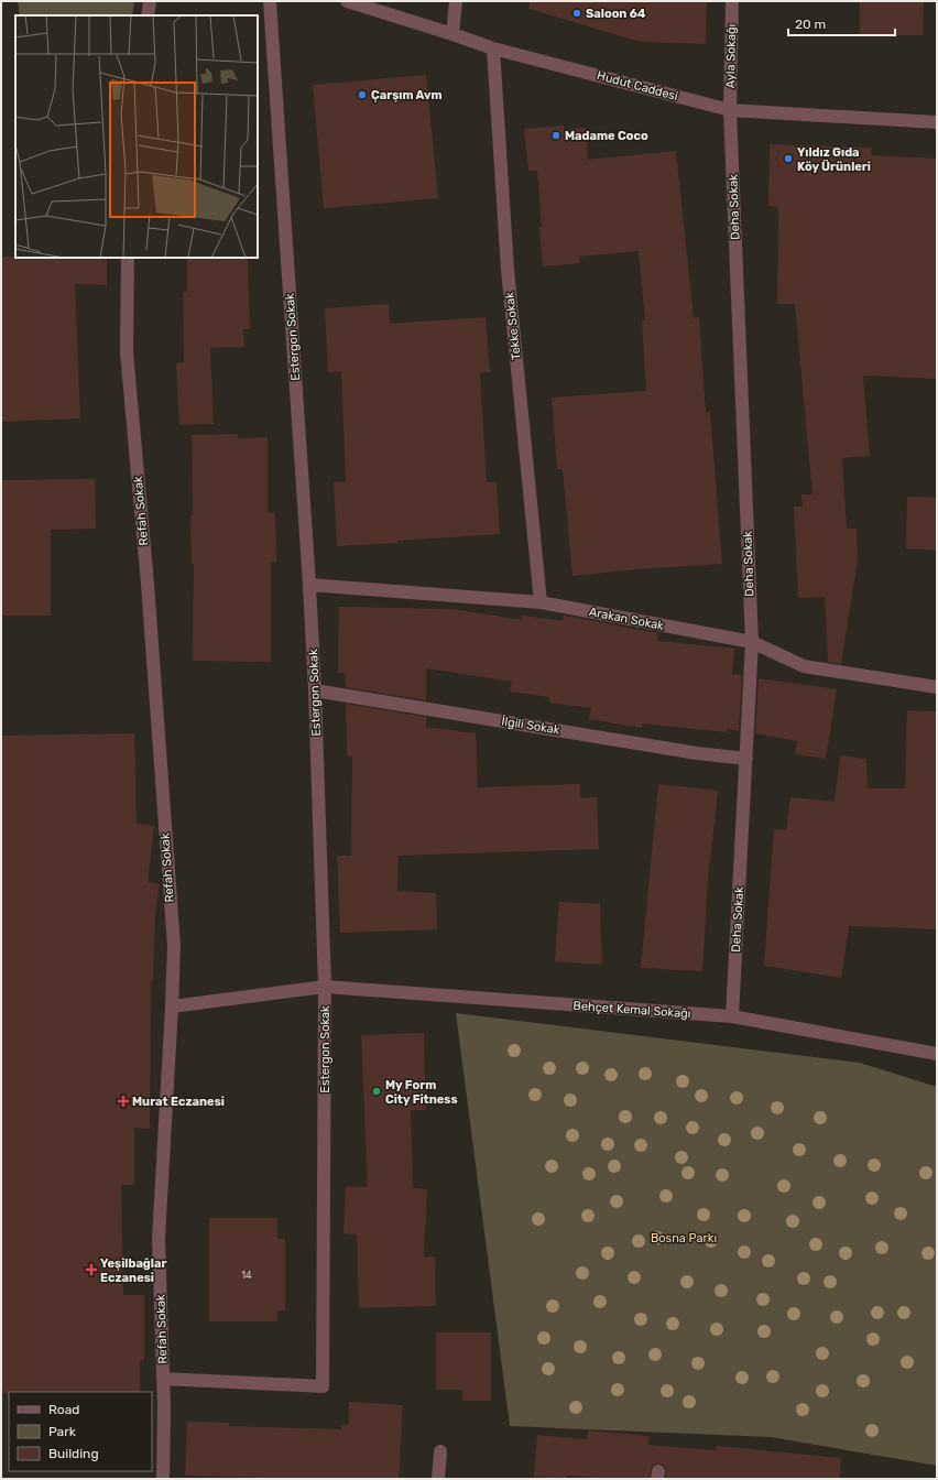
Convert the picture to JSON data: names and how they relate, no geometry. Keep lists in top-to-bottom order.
{
  "streets": {
    "street": [
      "Ayla Sokağı",
      "Hudut Caddesi",
      "Deha Sokak",
      "Tekke Sokak",
      "Estergon Sokak",
      "Refah Sokak",
      "Arakan Sokak",
      "İlgili Sokak",
      "Behçet Kemal Sokağı"
    ]
  },
  "crossings": [
    ["Ayla Sokağı", "Hudut Caddesi"],
    ["Ayla Sokağı", "Deha Sokak"],
    ["Hudut Caddesi", "Deha Sokak"],
    ["Hudut Caddesi", "Tekke Sokak"],
    ["Deha Sokak", "Arakan Sokak"],
    ["Deha Sokak", "İlgili Sokak"],
    ["Deha Sokak", "Behçet Kemal Sokağı"],
    ["Tekke Sokak", "Arakan Sokak"],
    ["Estergon Sokak", "Refah Sokak"],
    ["Estergon Sokak", "Arakan Sokak"],
    ["Estergon Sokak", "İlgili Sokak"],
    ["Estergon Sokak", "Behçet Kemal Sokağı"],
    ["Refah Sokak", "Behçet Kemal Sokağı"]
  ],
  "parks": ["Bosna Parkı"],
  "places": {
    "other": [
      "Saloon 64",
      "Çarşım Avm",
      "Madame Coco",
      "Yıldız Gıda Köy Ürünleri",
      "My Form City Fitness"
    ],
    "health": ["Murat Eczanesi", "Yeşilbağlar Eczanesi"]
  },
  "house_numbers": ["14"],
  "legend": ["Road", "Park", "Building"],
  "scale_bar": "20 m"
}
